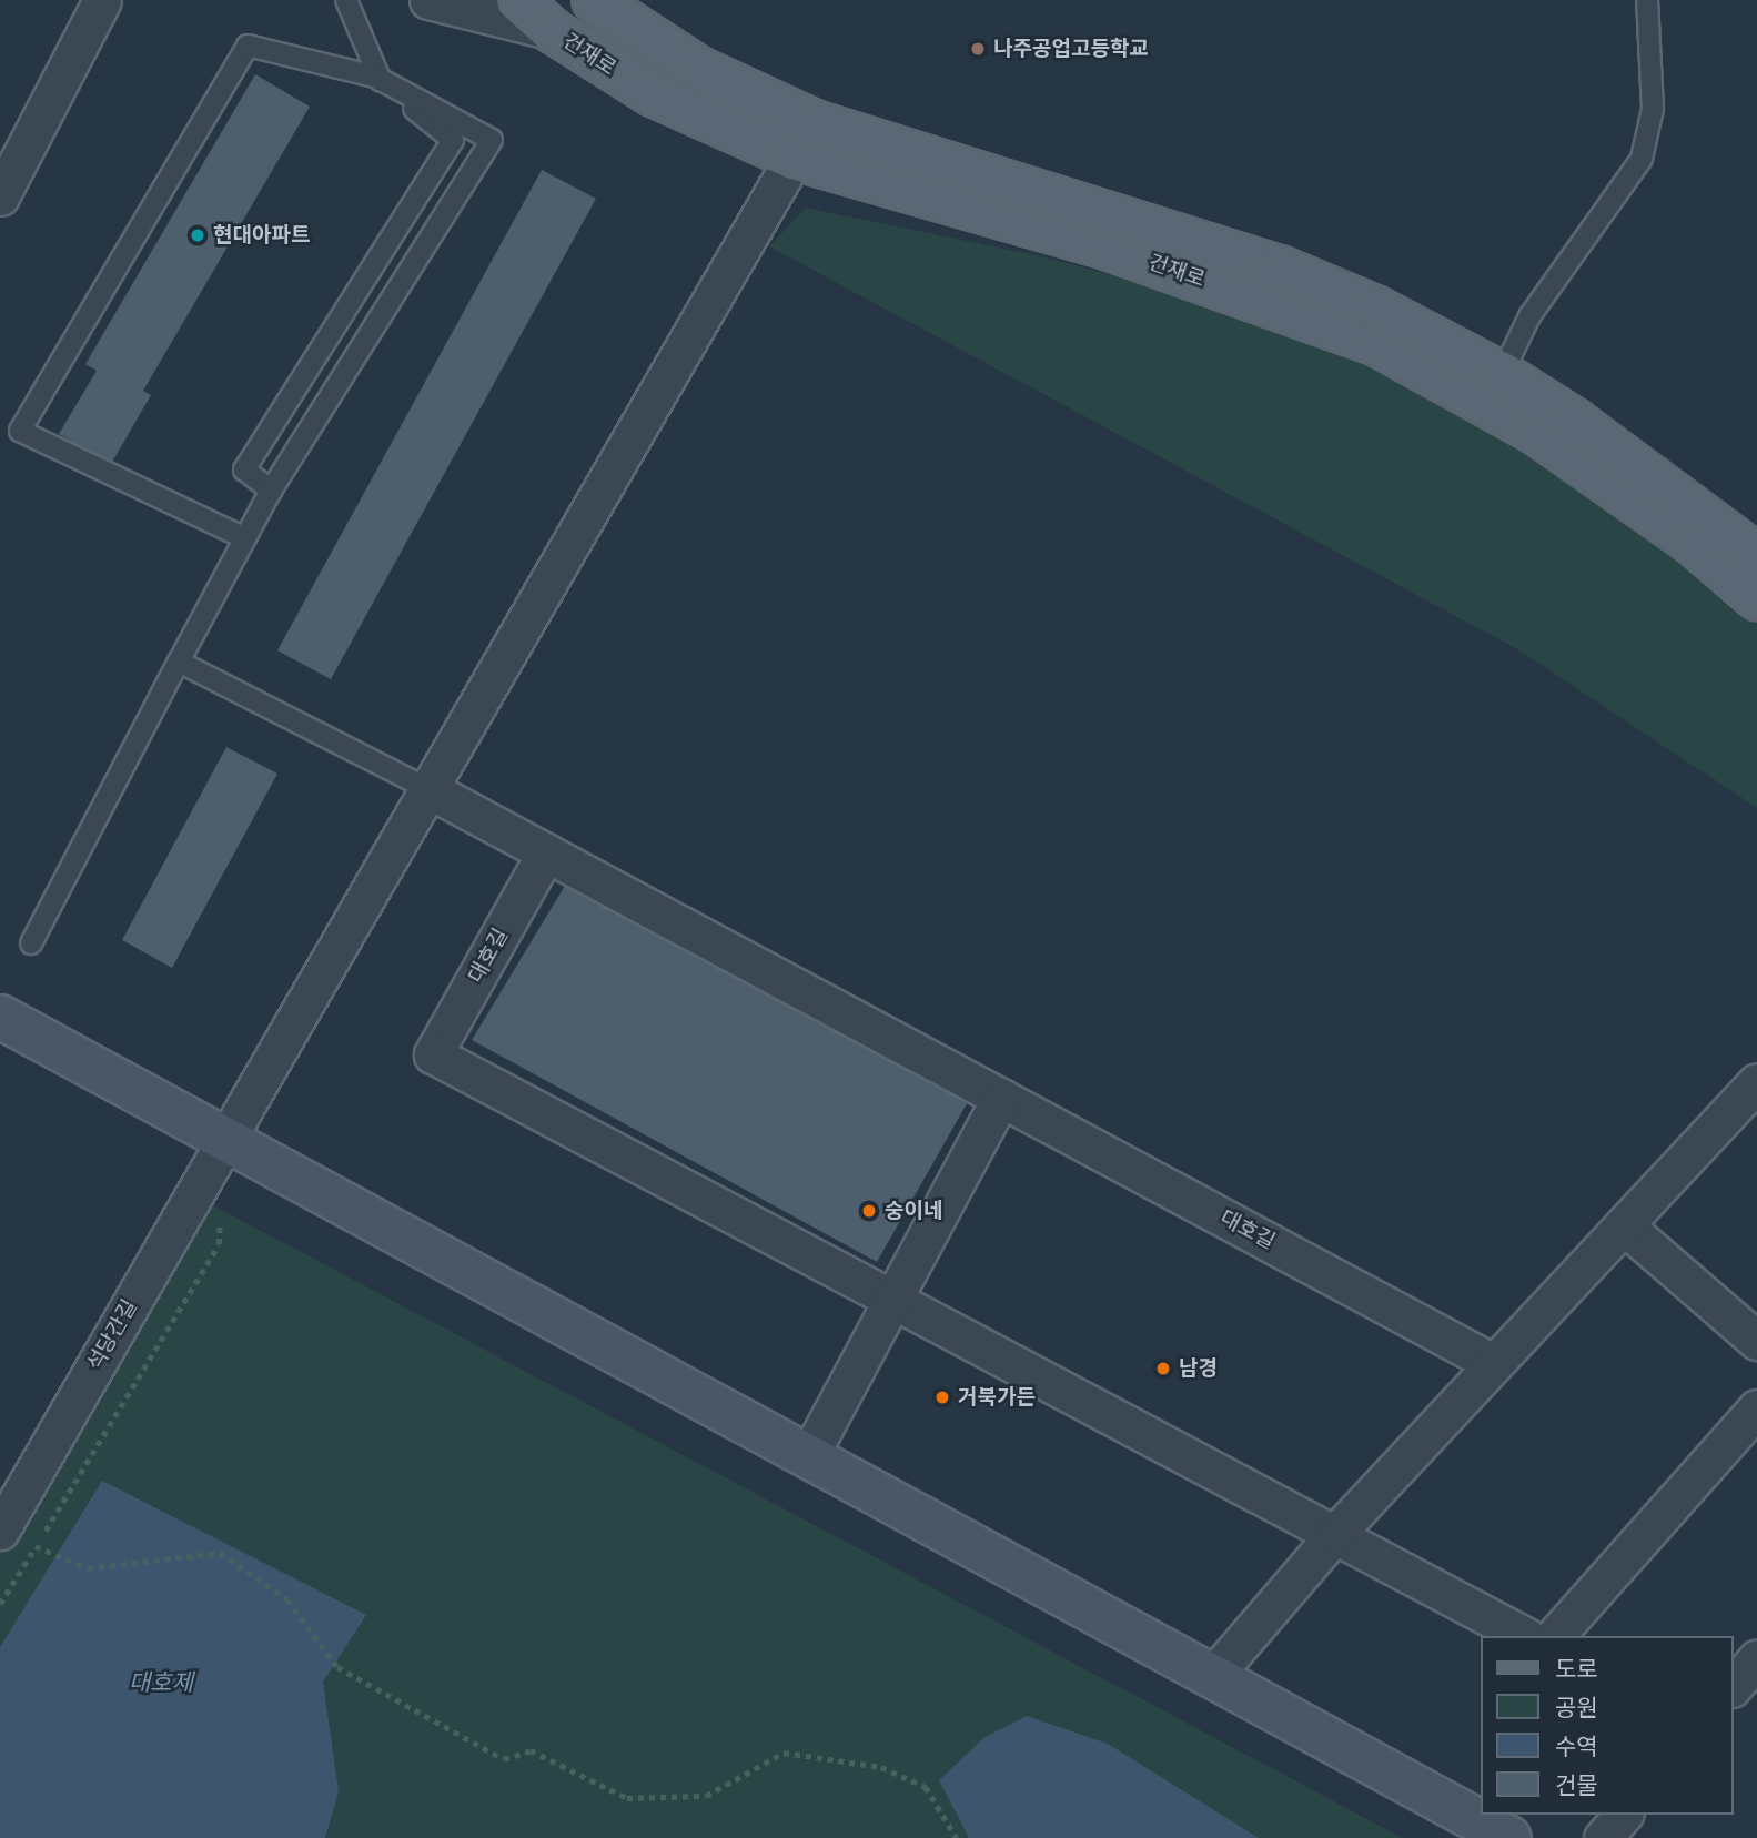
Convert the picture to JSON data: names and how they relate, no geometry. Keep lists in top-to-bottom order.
{
  "streets": {
    "main road": ["건재로"],
    "street": ["대호길", "석당간길"]
  },
  "crossings": [
    ["건재로", "석당간길"]
  ],
  "water": ["대호제"],
  "places": [
    "나주공업고등학교",
    "현대아파트",
    "숭이네",
    "남경",
    "거북가든"
  ],
  "legend": [
    "도로",
    "공원",
    "수역",
    "건물"
  ]
}
